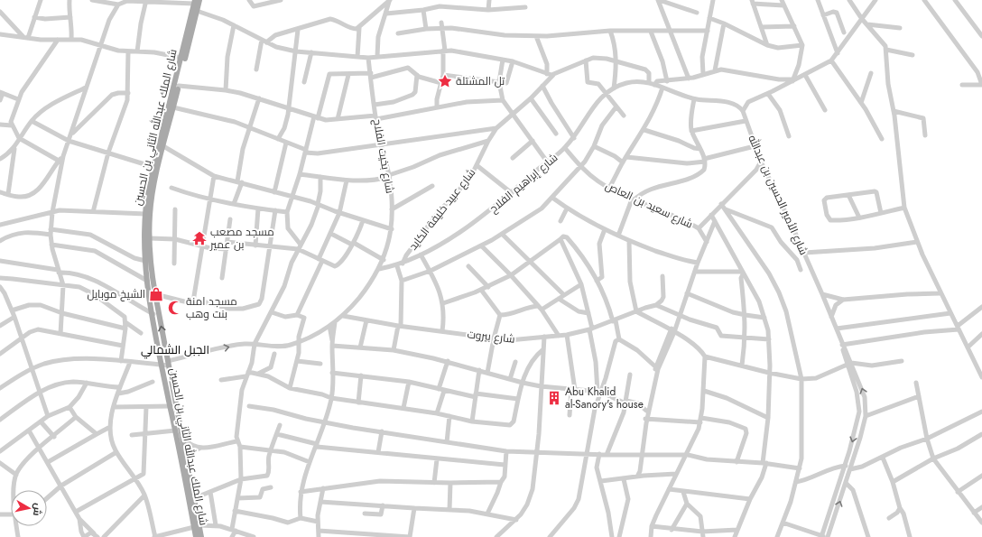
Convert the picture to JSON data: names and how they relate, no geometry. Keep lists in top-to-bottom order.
{
  "streets": {
    "main road": ["شارع الملك عبدالله الثاني بن الحسين"],
    "street": [
      "شارع بخيت الفلاح",
      "شارع إبراهيم الفلاح",
      "شارع الأمير الحسين بن عبدالله",
      "شارع سعيد بن العاص",
      "شارع عبيد خليفة الكايد",
      "شارع بيروت"
    ]
  },
  "crossings": [
    ["شارع الملك عبدالله الثاني بن الحسين", "شارع بخيت الفلاح"],
    ["شارع بخيت الفلاح", "شارع إبراهيم الفلاح"],
    ["شارع بخيت الفلاح", "شارع بيروت"],
    ["شارع إبراهيم الفلاح", "شارع سعيد بن العاص"],
    ["شارع إبراهيم الفلاح", "شارع عبيد خليفة الكايد"],
    ["شارع الأمير الحسين بن عبدالله", "شارع سعيد بن العاص"]
  ],
  "districts": ["الجبل الشمالي"],
  "places": {
    "place": ["تل المشتلة"],
    "temple": ["مسجد مصعب بن عمير"],
    "shop": ["الشيخ موبايل"],
    "mosque": ["مسجد امنة بنت وهب"],
    "building": ["Abu Khalid al-Sanory's house"]
  },
  "north": "right"
}
